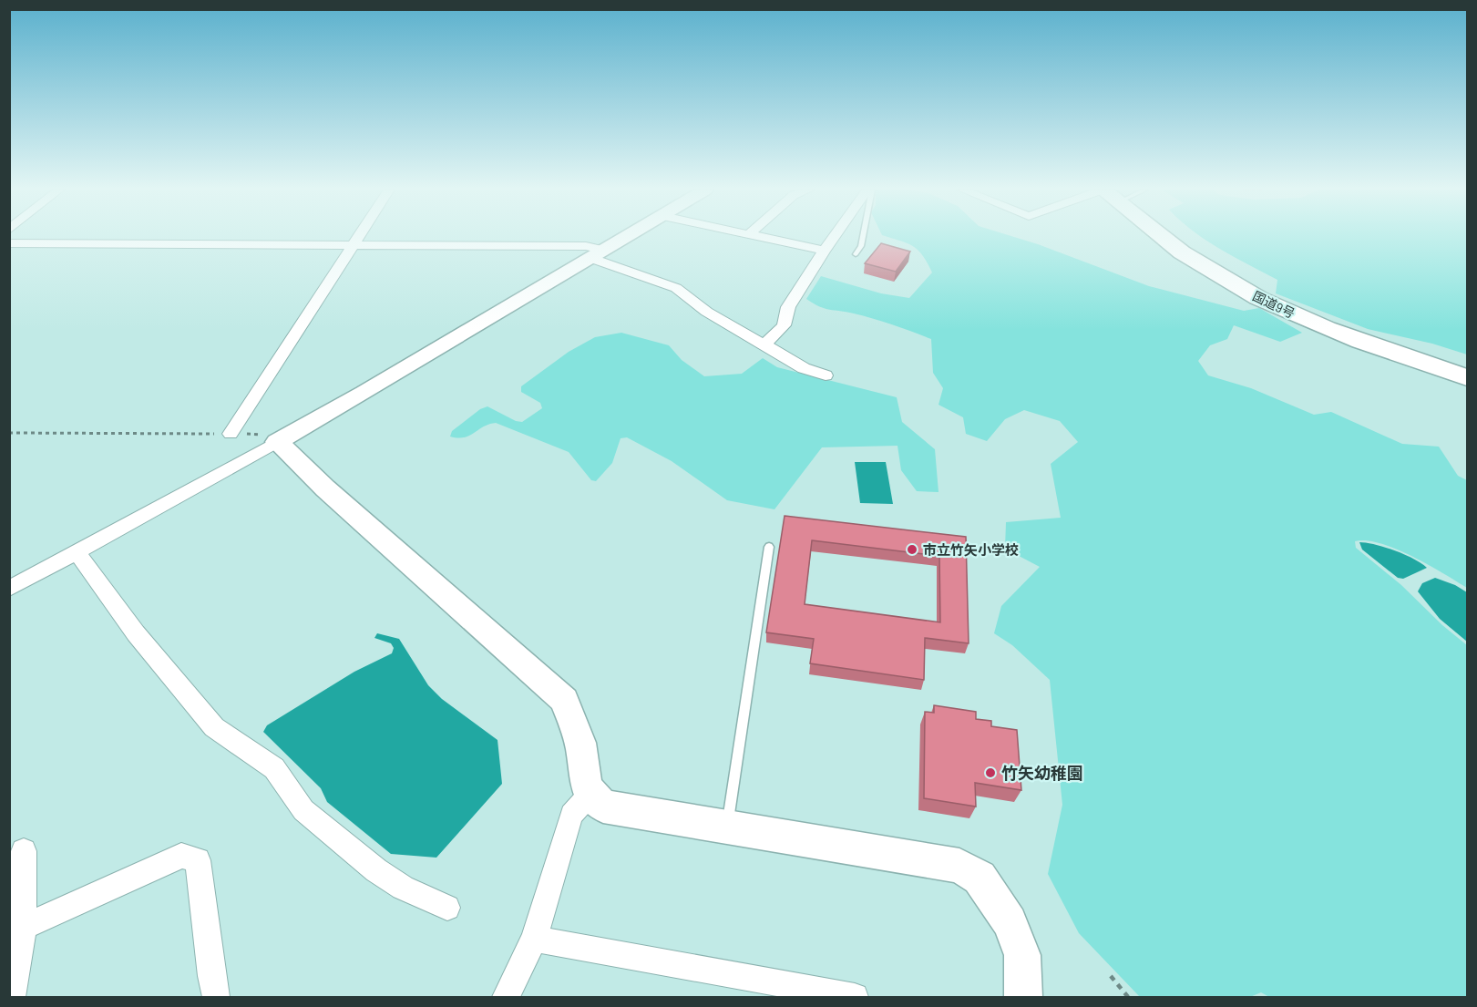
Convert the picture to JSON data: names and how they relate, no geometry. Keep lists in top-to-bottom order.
{
  "streets": {
    "highway": ["国道9号"]
  },
  "places": ["市立竹矢小学校", "竹矢幼稚園"]
}
